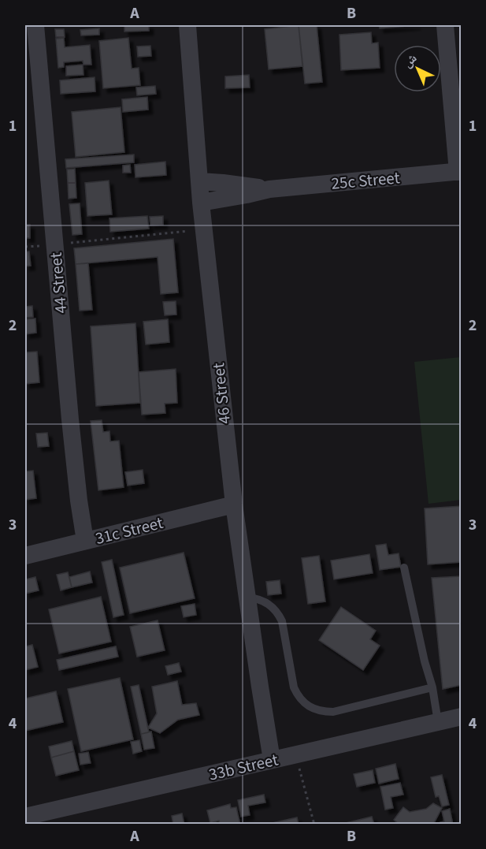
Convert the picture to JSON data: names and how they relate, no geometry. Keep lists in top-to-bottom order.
{
  "streets": {
    "street": [
      "25c Street",
      "44 Street",
      "46 Street",
      "31c Street",
      "33b Street"
    ]
  },
  "crossings": [
    ["25c Street", "46 Street"],
    ["44 Street", "31c Street"],
    ["46 Street", "31c Street"],
    ["46 Street", "33b Street"]
  ],
  "north": "top left",
  "grid": {
    "columns": ["A", "B"],
    "rows": [
      "1",
      "2",
      "3",
      "4"
    ]
  }
}
